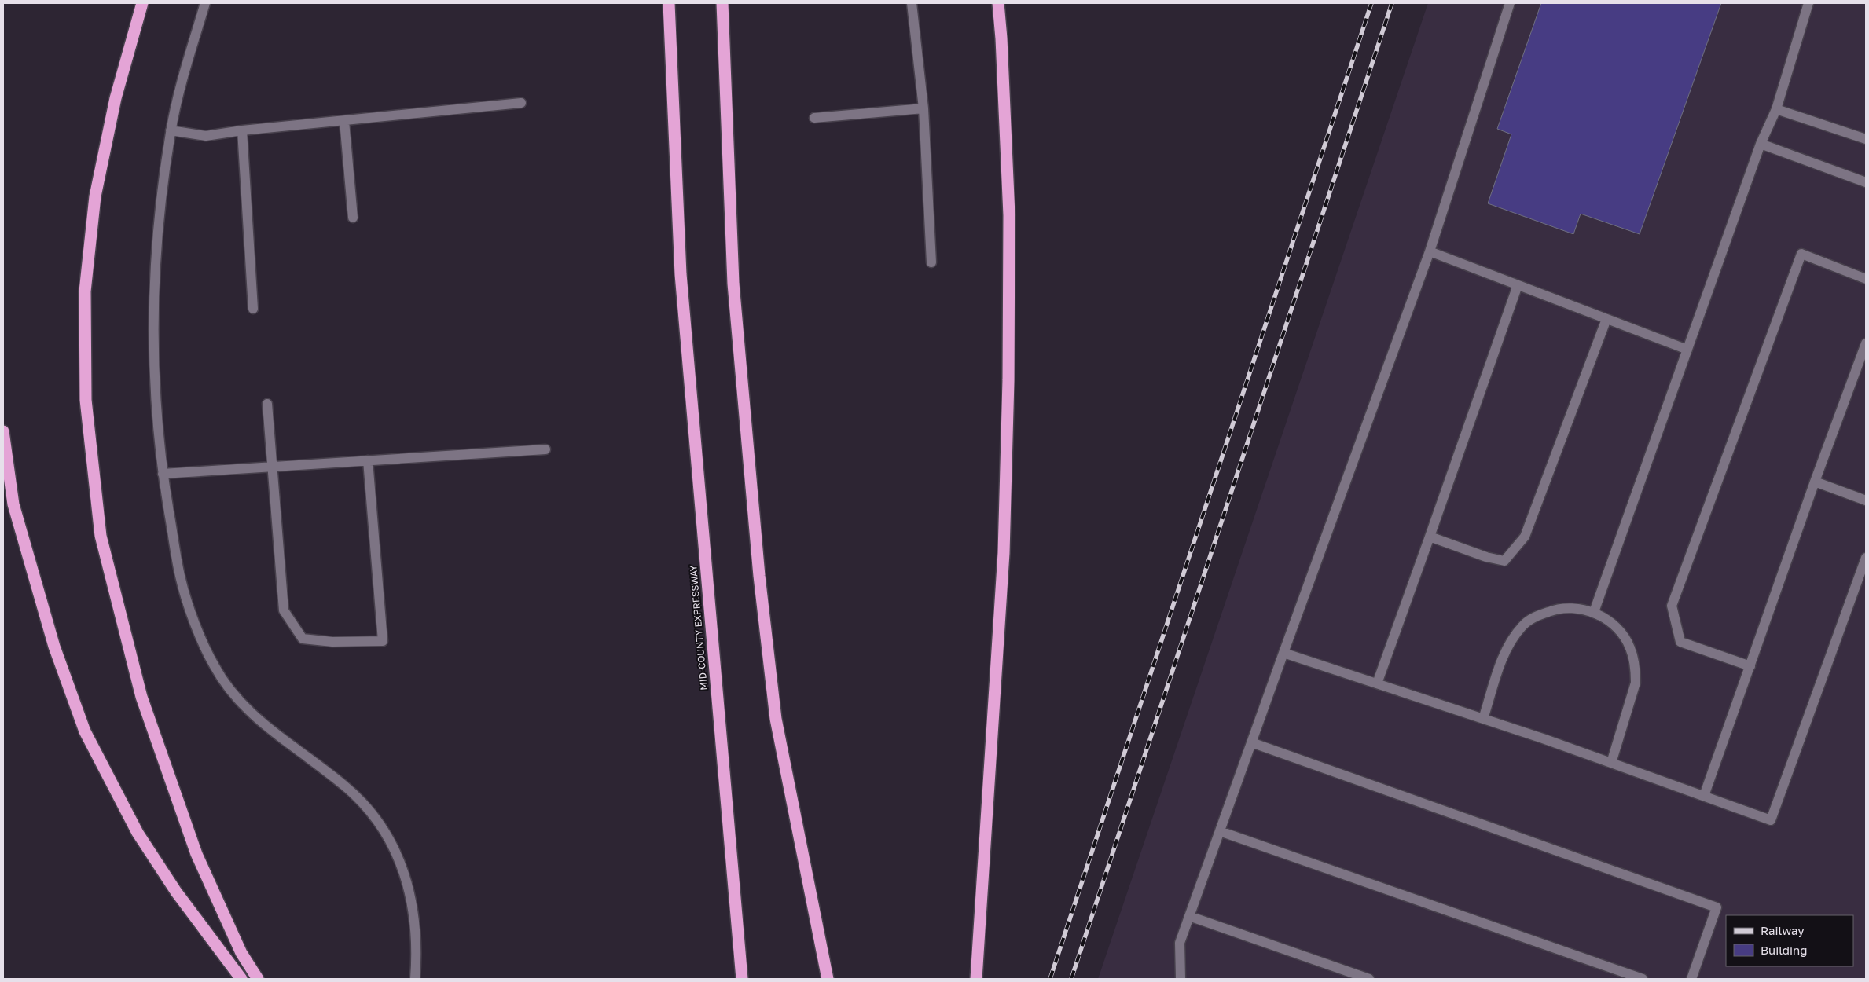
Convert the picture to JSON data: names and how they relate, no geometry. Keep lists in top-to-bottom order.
{
  "streets": {
    "highway": ["MID-COUNTY EXPRESSWAY"]
  },
  "legend": ["Railway", "Building"]
}
